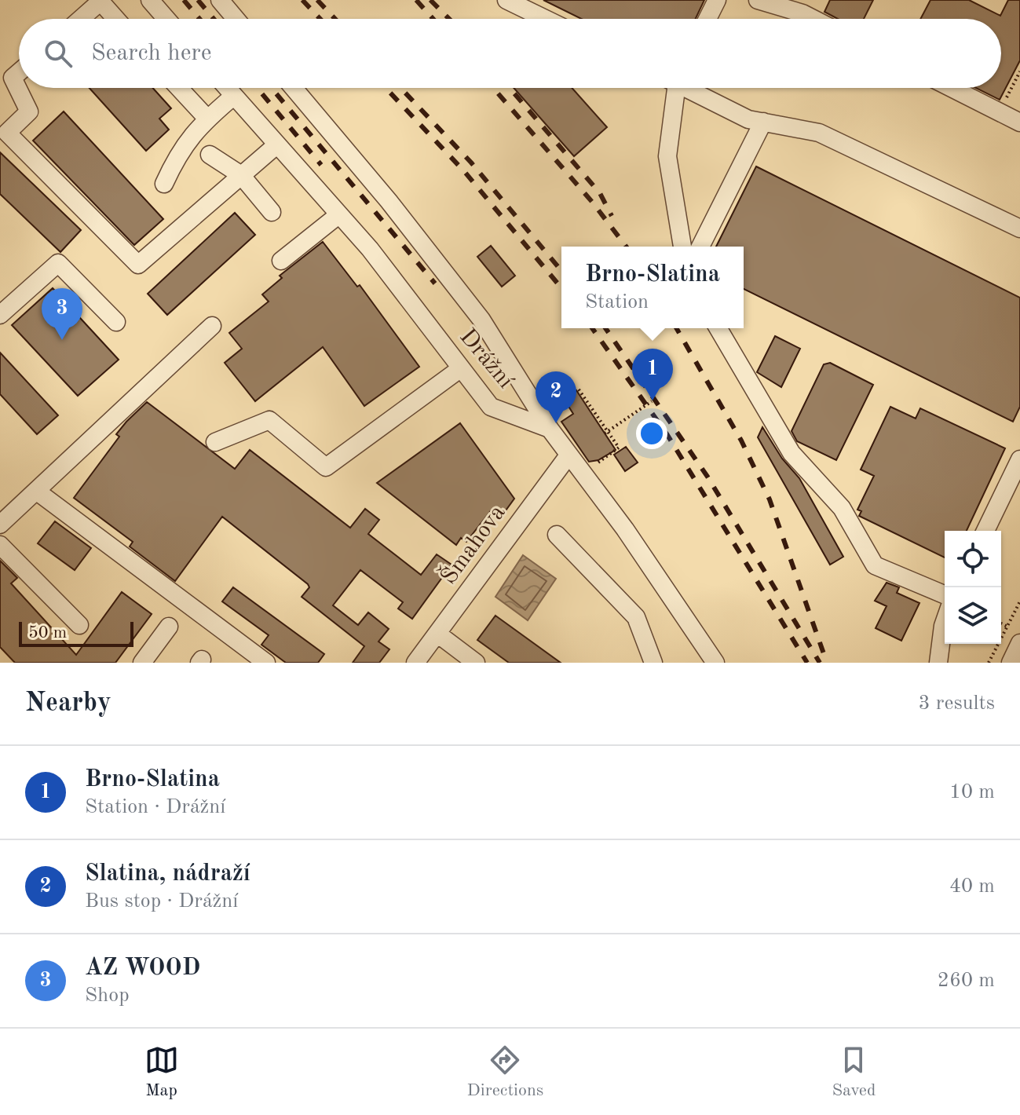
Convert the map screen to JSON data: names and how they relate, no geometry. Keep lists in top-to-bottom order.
{
  "streets": {
    "street": ["Drážní", "Šmahova"]
  },
  "scale_bar": "50 m",
  "page": {
    "search": "Search here",
    "popup": ["Brno-Slatina", "Station"],
    "pins": ["3", "1", "2"],
    "scale": "50 m",
    "heading": ["Nearby", "3 results"],
    "list": [
      {
        "mark": "1",
        "name": "Brno-Slatina",
        "note": "Station · Drážní",
        "value": "10 m"
      },
      {
        "mark": "2",
        "name": "Slatina, nádraží",
        "note": "Bus stop · Drážní",
        "value": "40 m"
      },
      {
        "mark": "3",
        "name": "AZ WOOD",
        "note": "Shop",
        "value": "260 m"
      }
    ],
    "nav": ["Map", "Directions", "Saved"]
  }
}
